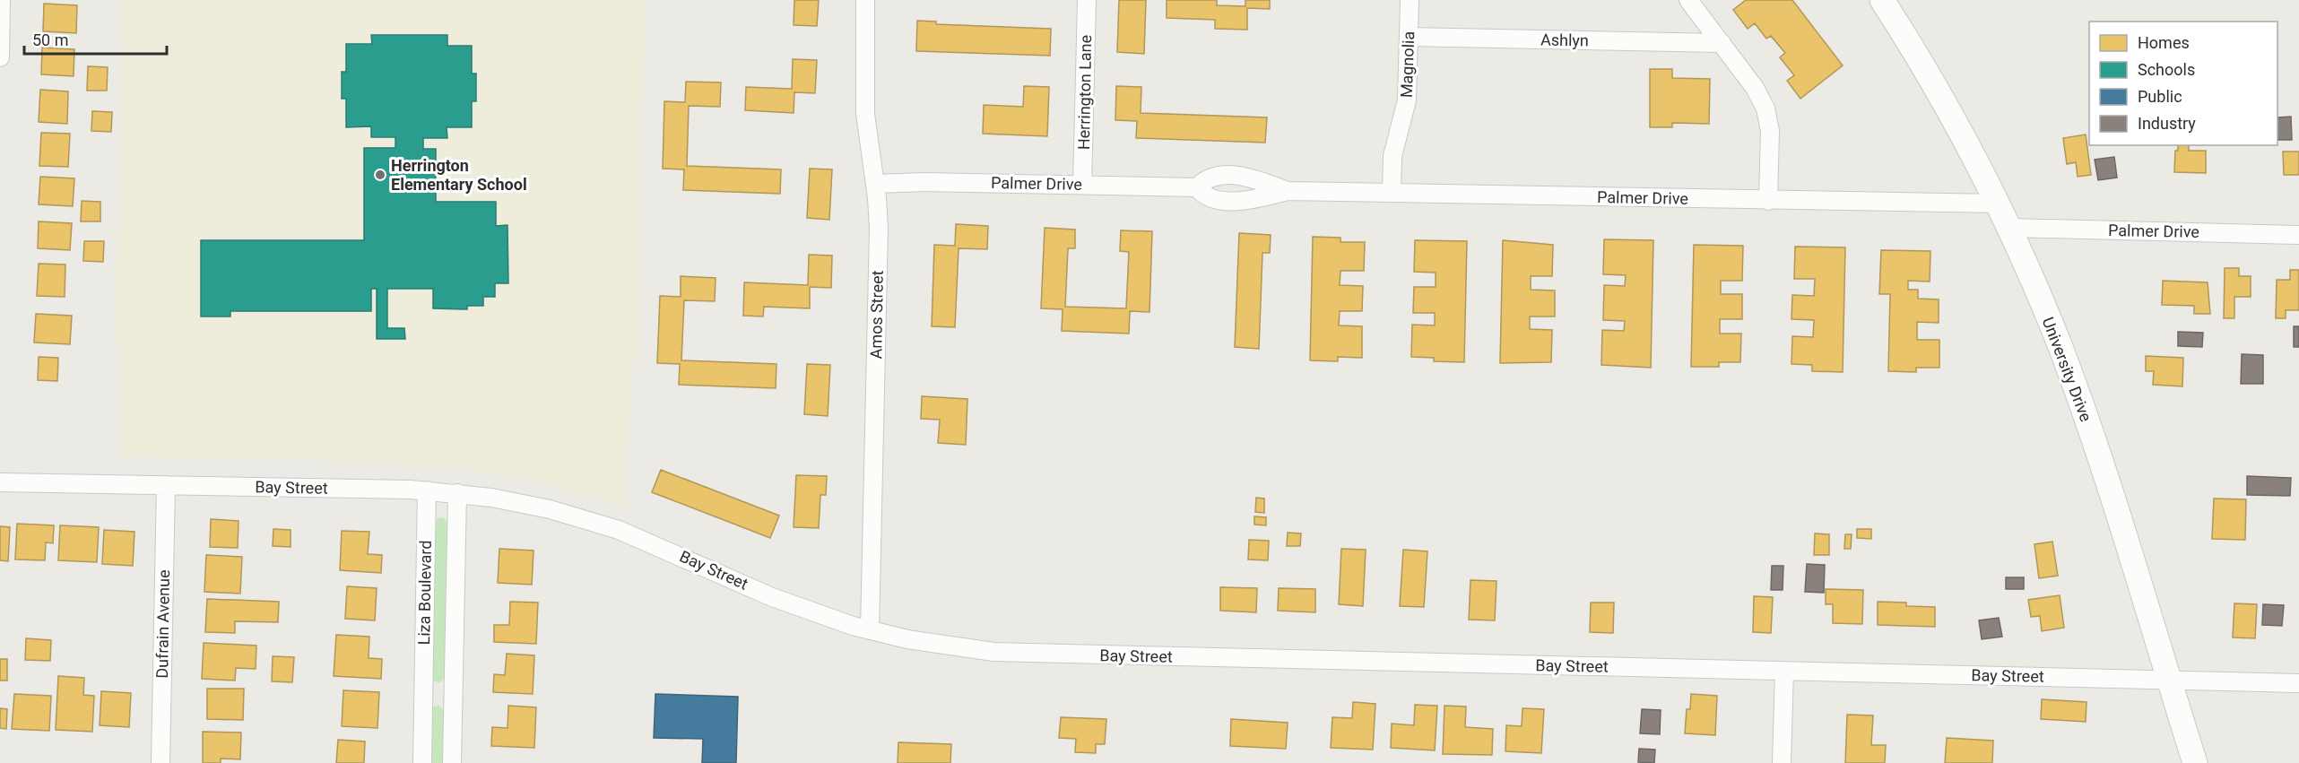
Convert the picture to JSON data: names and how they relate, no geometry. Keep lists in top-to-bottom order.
{
  "streets": {
    "main road": ["University Drive"],
    "street": [
      "Ashlyn",
      "Magnolia",
      "Herrington Lane",
      "Palmer Drive",
      "Amos Street",
      "Bay Street",
      "Liza Boulevard",
      "Dufrain Avenue"
    ]
  },
  "crossings": [
    ["Ashlyn", "Magnolia"],
    ["Magnolia", "Palmer Drive"],
    ["Herrington Lane", "Palmer Drive"],
    ["Palmer Drive", "Amos Street"],
    ["Palmer Drive", "University Drive"],
    ["Amos Street", "Bay Street"],
    ["University Drive", "Bay Street"],
    ["Bay Street", "Liza Boulevard"],
    ["Bay Street", "Dufrain Avenue"]
  ],
  "places": ["Herrington Elementary School"],
  "legend": [
    "Homes",
    "Schools",
    "Public",
    "Industry"
  ],
  "scale_bar": "50 m"
}
